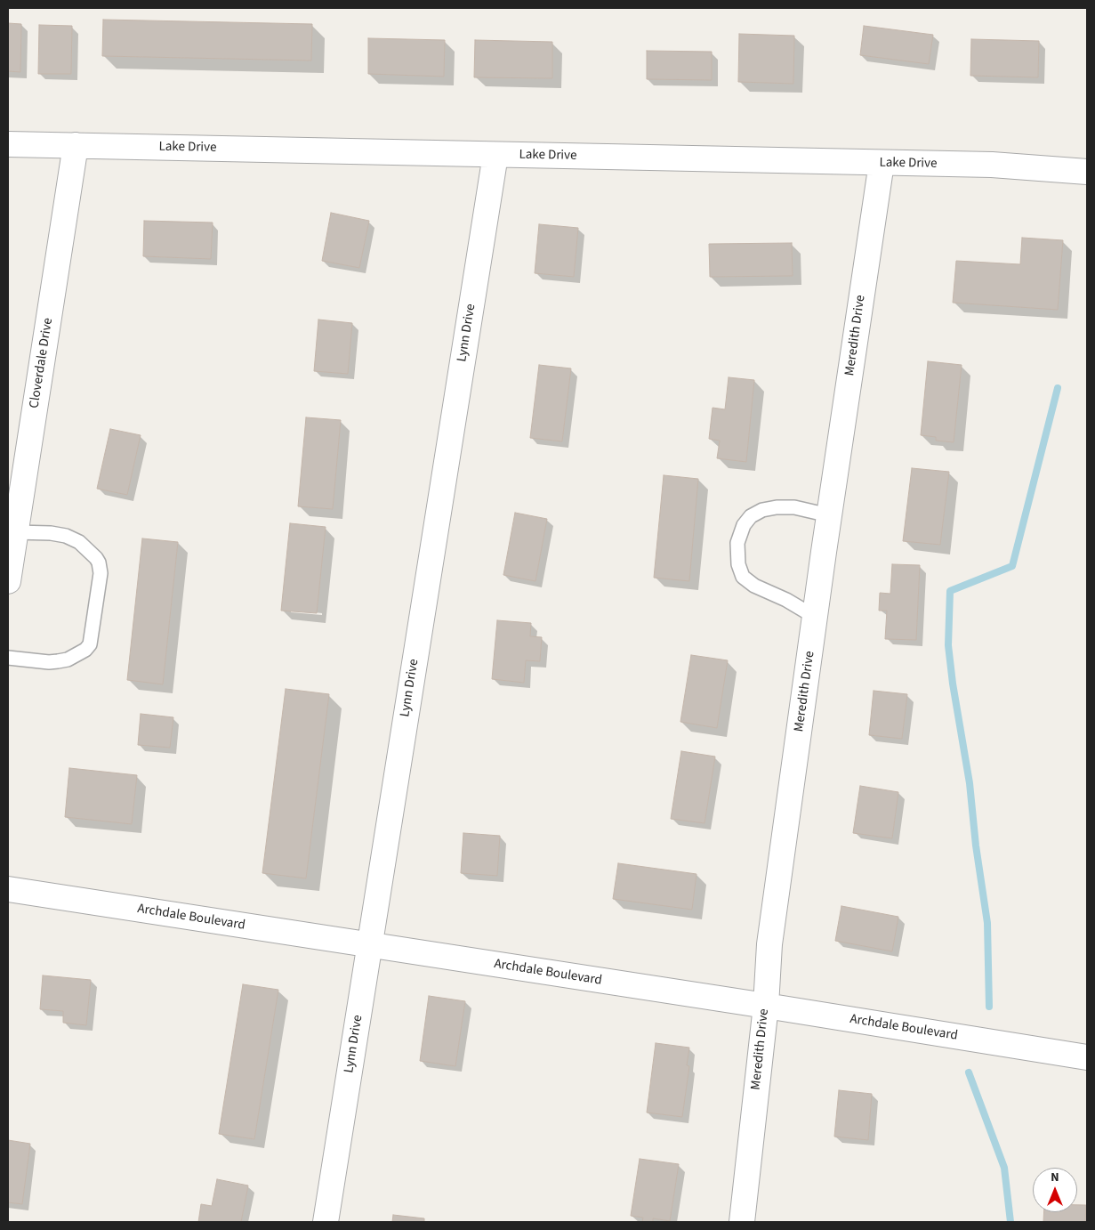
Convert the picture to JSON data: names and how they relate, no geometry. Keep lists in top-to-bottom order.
{
  "streets": {
    "street": [
      "Lake Drive",
      "Lynn Drive",
      "Meredith Drive",
      "Cloverdale Drive",
      "Archdale Boulevard"
    ]
  },
  "crossings": [
    ["Lake Drive", "Lynn Drive"],
    ["Lake Drive", "Meredith Drive"],
    ["Lake Drive", "Cloverdale Drive"],
    ["Lynn Drive", "Archdale Boulevard"],
    ["Meredith Drive", "Archdale Boulevard"]
  ],
  "north": "top"
}
